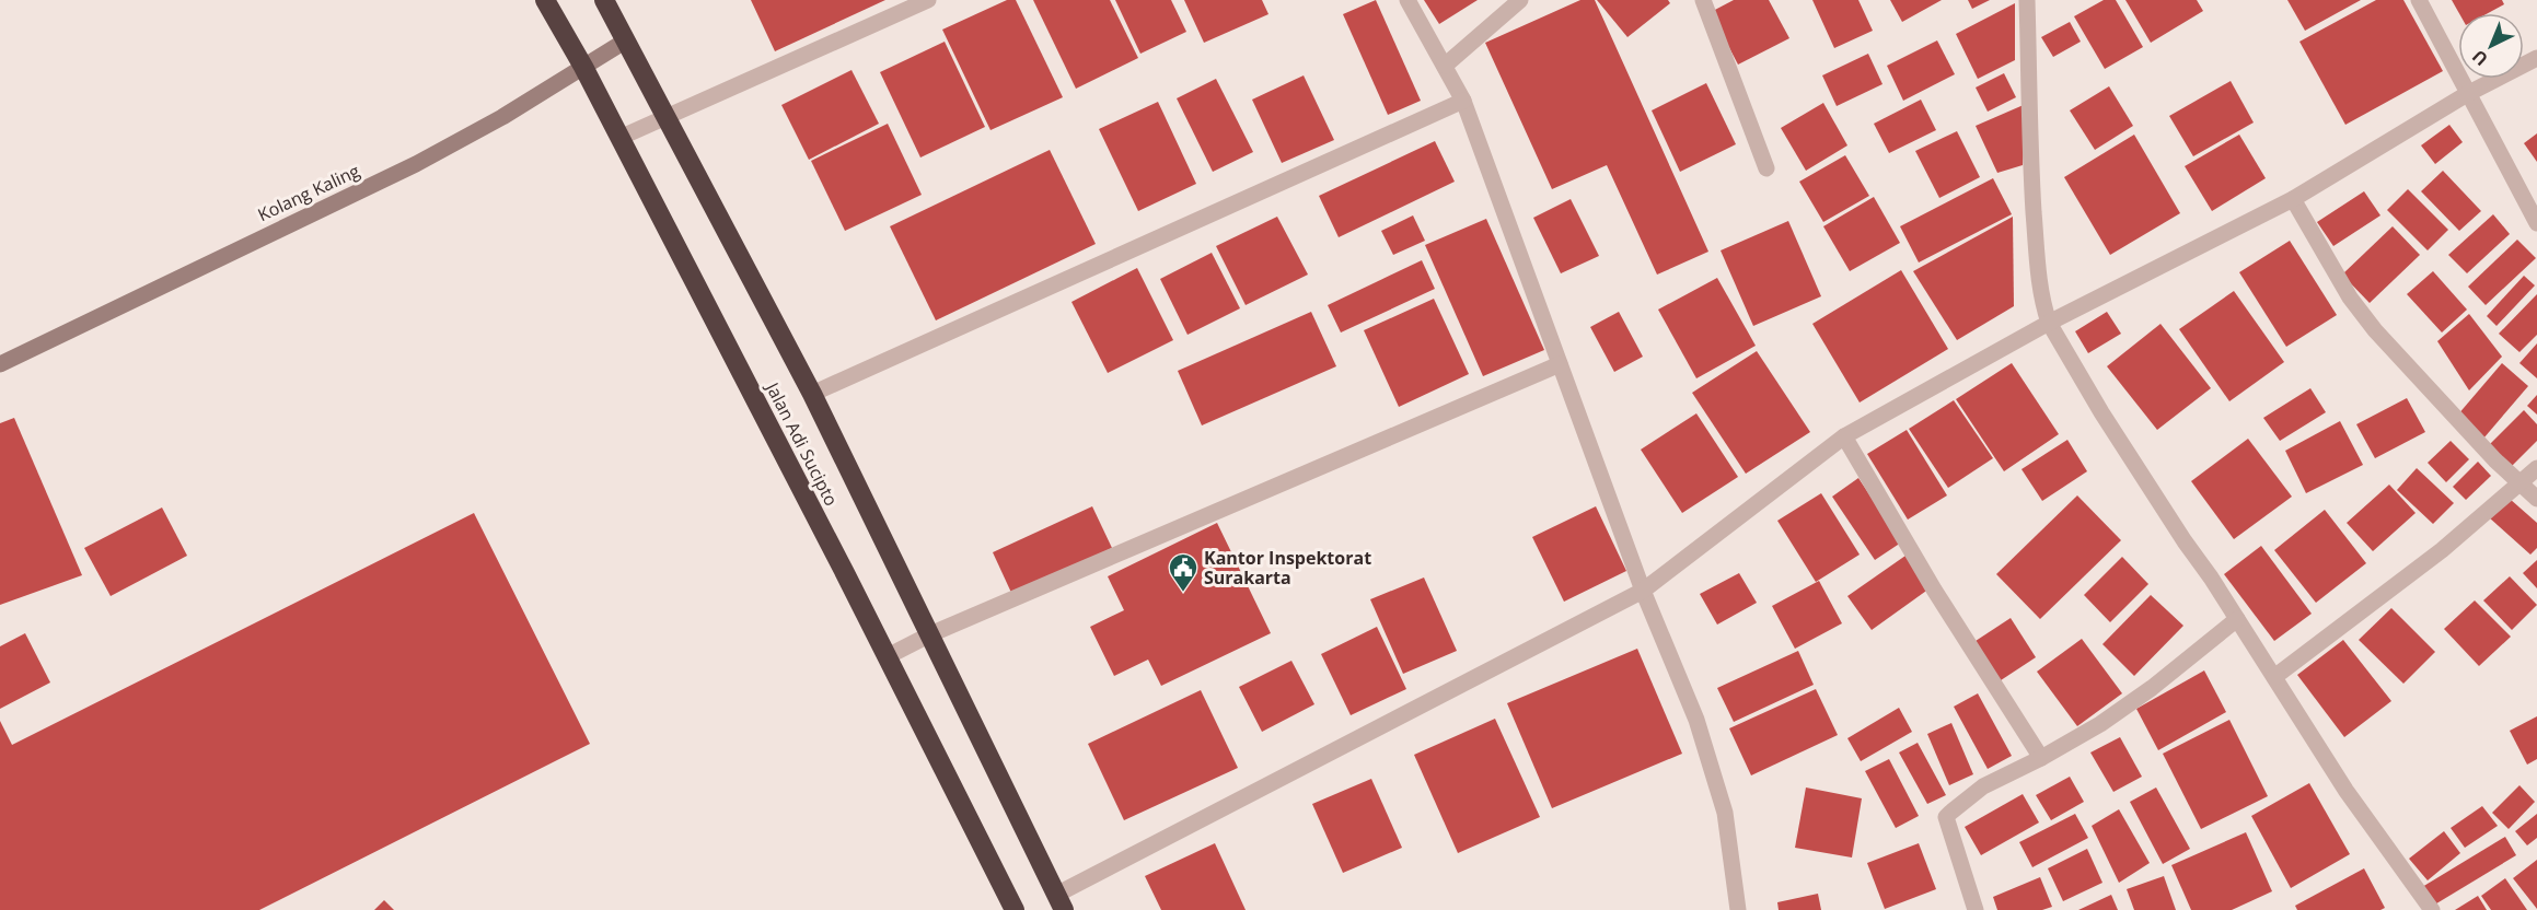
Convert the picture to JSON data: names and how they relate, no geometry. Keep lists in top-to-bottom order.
{
  "streets": {
    "highway": ["Jalan Adi Sucipto"],
    "street": ["Kolang Kaling"]
  },
  "crossings": [
    ["Kolang Kaling", "Jalan Adi Sucipto"]
  ],
  "places": {
    "public building": ["Kantor Inspektorat Surakarta"]
  },
  "north": "bottom left"
}
